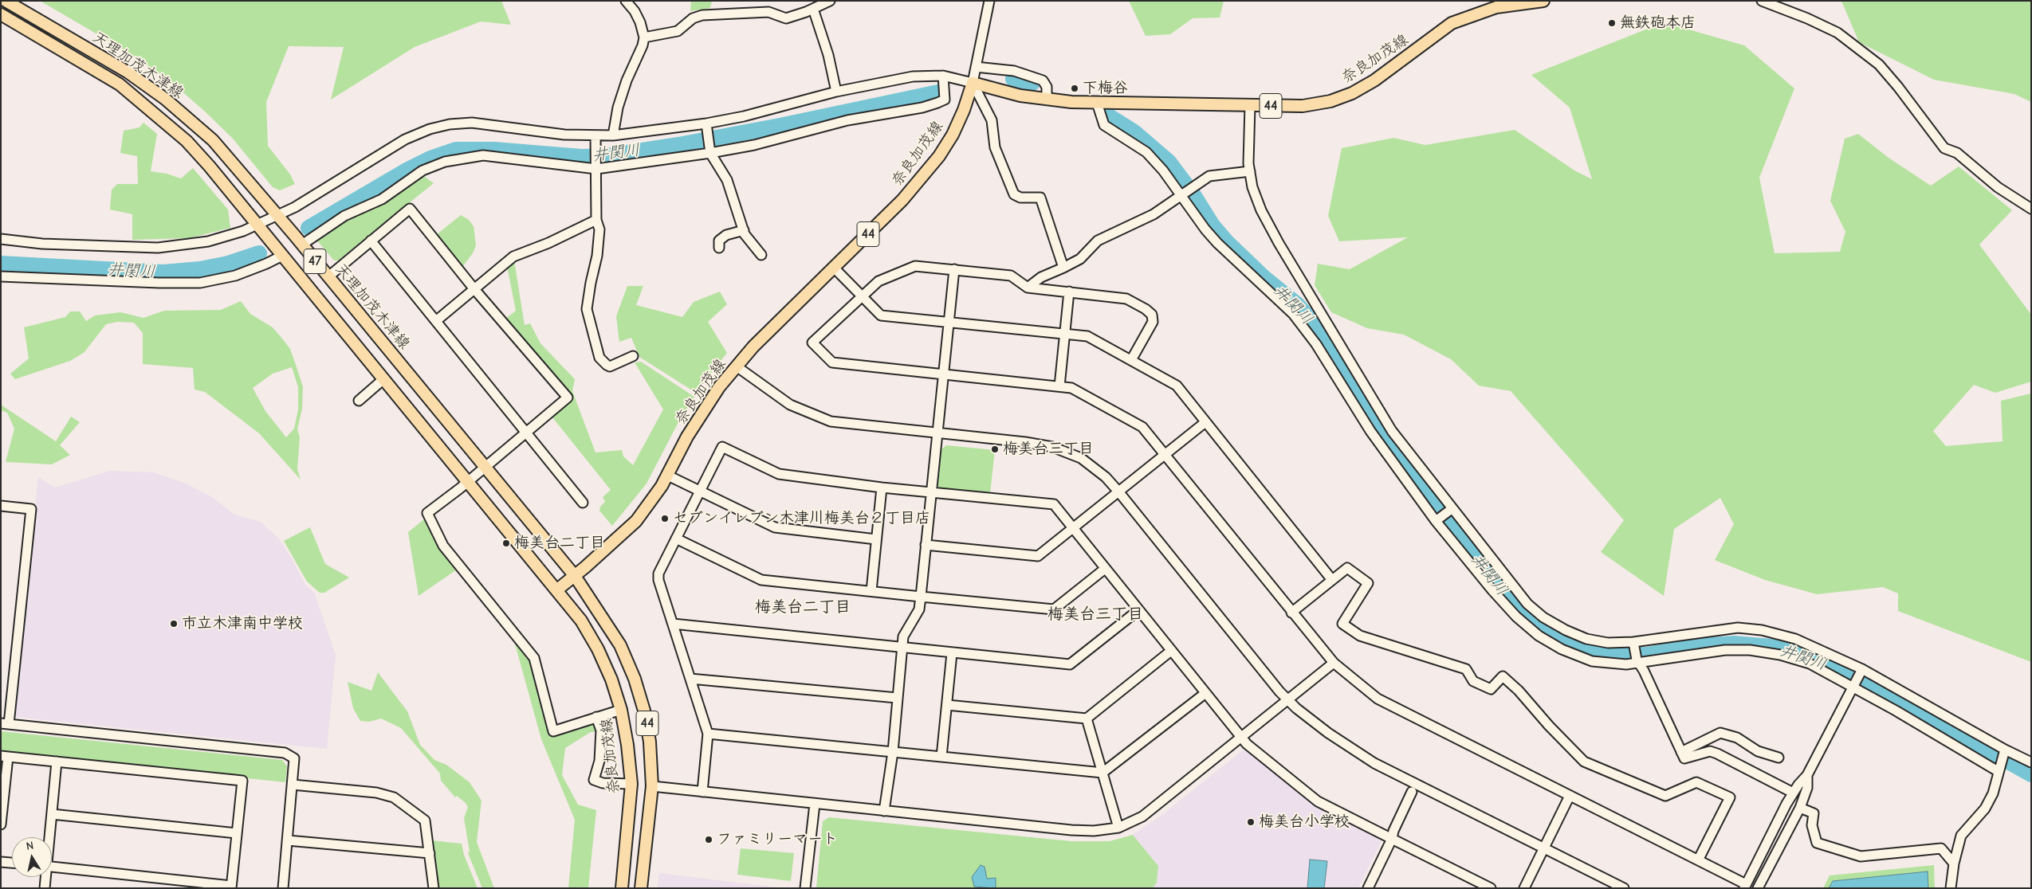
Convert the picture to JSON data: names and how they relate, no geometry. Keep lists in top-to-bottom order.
{
  "streets": {
    "main road": [
      "奈良加茂線",
      "天理加茂木津線",
      "44",
      "47"
    ]
  },
  "crossings": [
    ["奈良加茂線", "天理加茂木津線"],
    ["奈良加茂線", "44"],
    ["天理加茂木津線", "44"]
  ],
  "districts": ["梅美台二丁目", "梅美台三丁目"],
  "water": ["井関川"],
  "places": [
    "無鉄砲本店",
    "下梅谷",
    "梅美台三丁目",
    "セブンイレブン木津川梅美台２丁目店",
    "梅美台二丁目",
    "市立木津南中学校",
    "梅美台小学校",
    "ファミリーマート"
  ],
  "north": "top"
}
